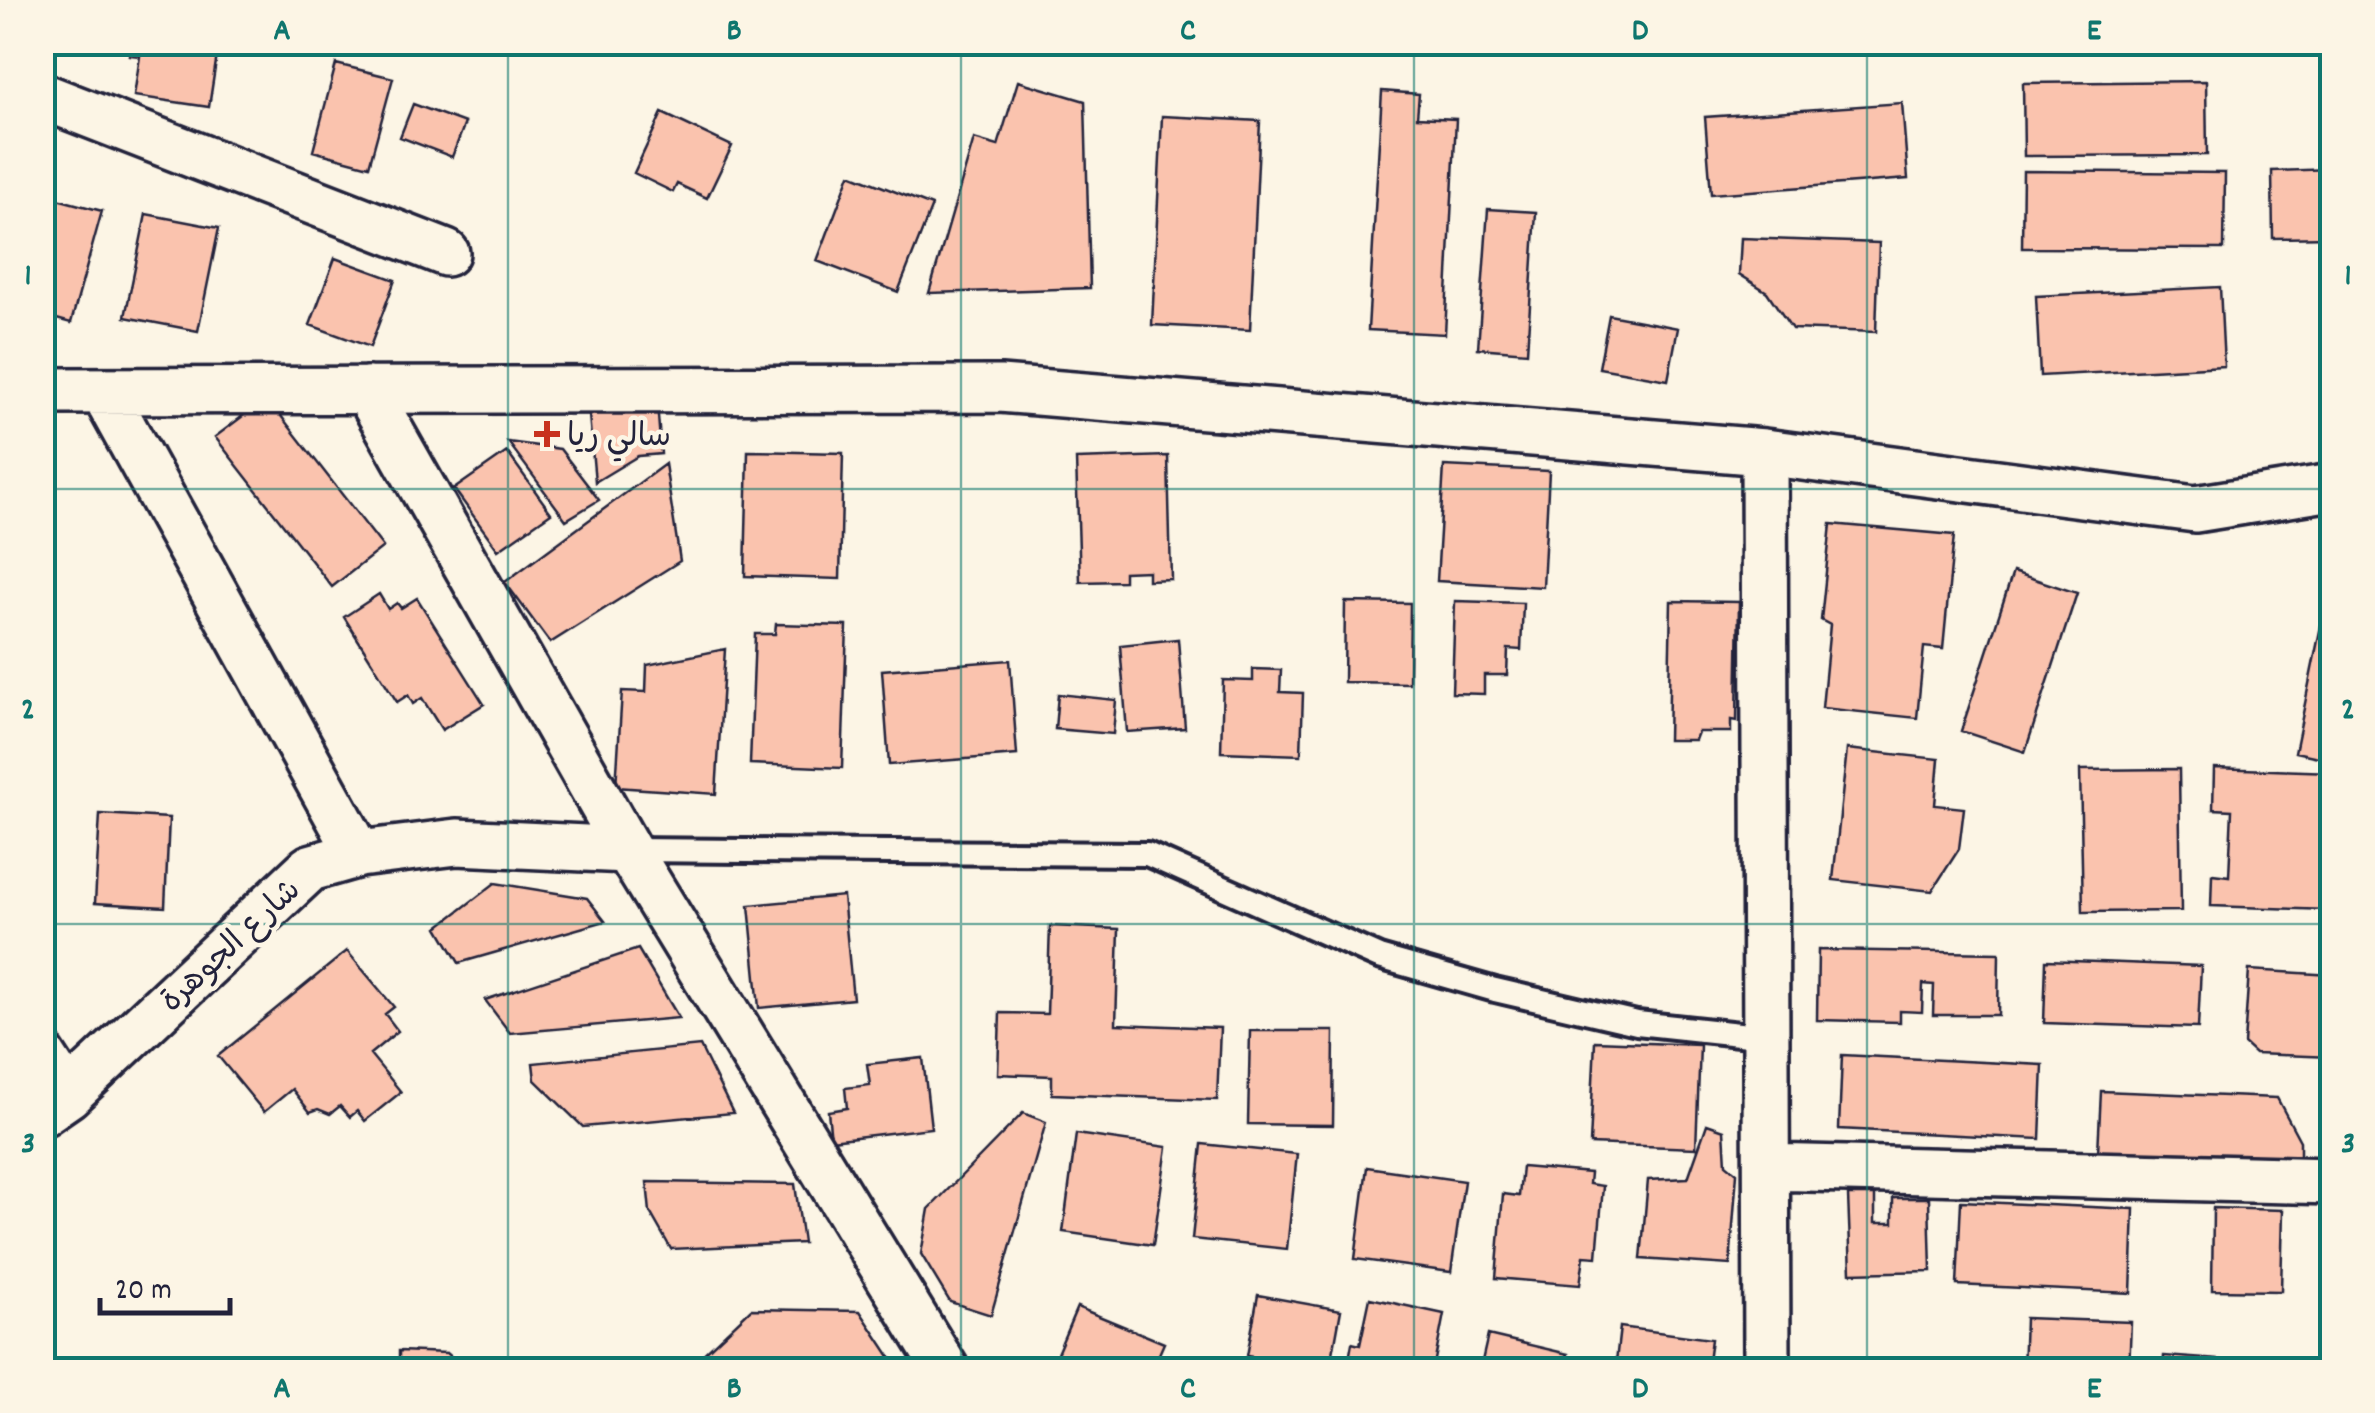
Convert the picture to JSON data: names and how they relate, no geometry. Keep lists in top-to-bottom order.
{
  "streets": {
    "street": ["شارع الجوهرة"]
  },
  "places": {
    "health": ["سالي ريا"]
  },
  "scale_bar": "20 m",
  "grid": {
    "columns": [
      "A",
      "B",
      "C",
      "D",
      "E"
    ],
    "rows": ["1", "2", "3"]
  }
}
